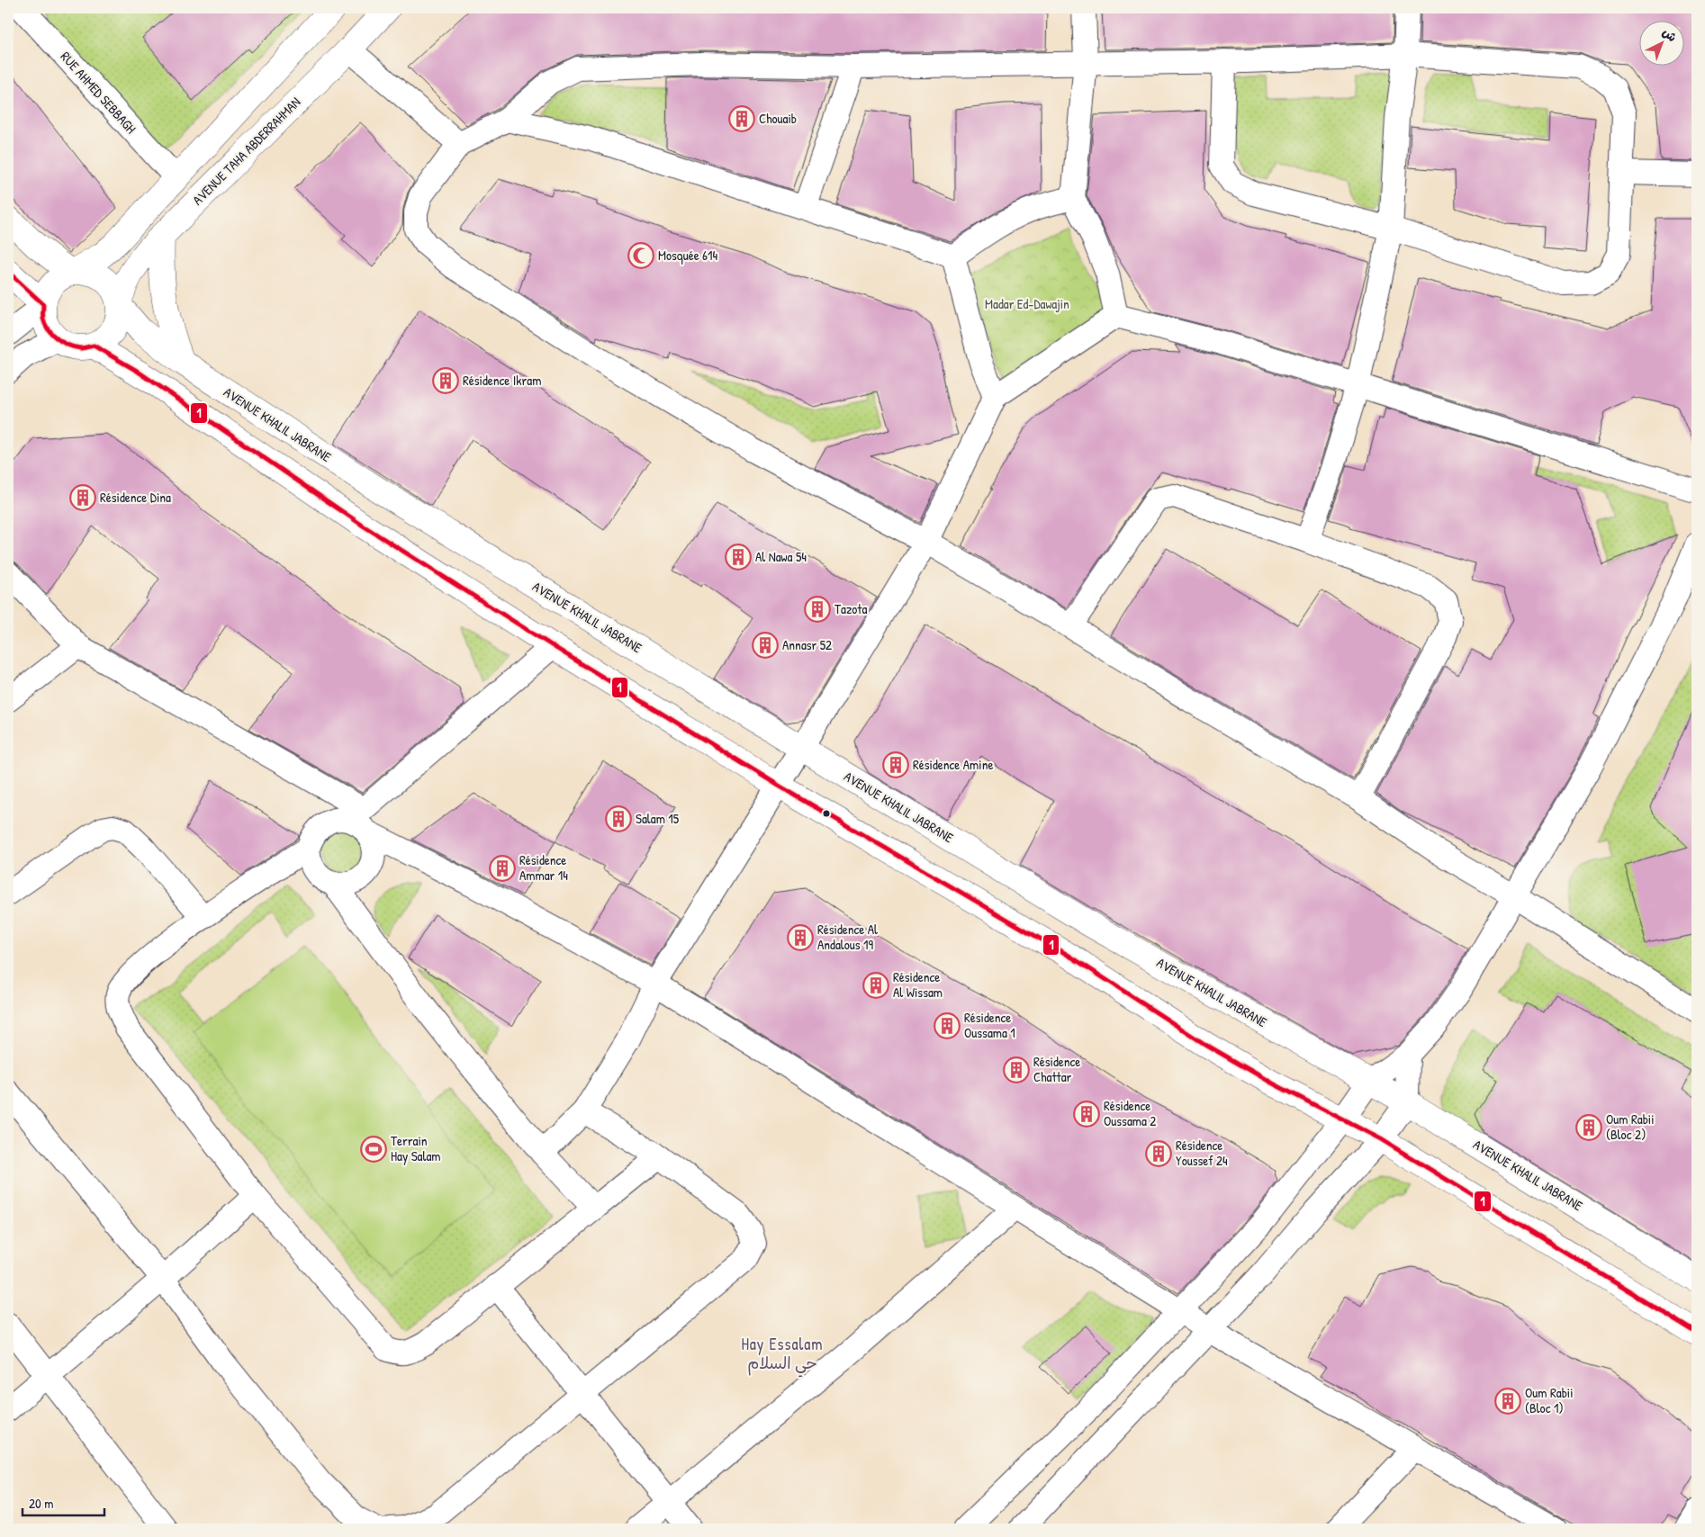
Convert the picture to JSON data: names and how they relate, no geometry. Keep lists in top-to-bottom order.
{
  "streets": {
    "main road": ["AVENUE TAHA ABDERRAHMAN", "AVENUE KHALIL JABRANE"],
    "street": ["RUE AHMED SEBBAGH"]
  },
  "crossings": [
    ["AVENUE TAHA ABDERRAHMAN", "AVENUE KHALIL JABRANE"]
  ],
  "districts": ["Hay Essalam حي السلام"],
  "parks": ["Madar Ed-Dawajin"],
  "places": {
    "building": [
      "Chouaib",
      "Résidence Ikram",
      "Résidence Dina",
      "Al Nawa 54",
      "Tazota",
      "Annasr 52",
      "Résidence Amine",
      "Salam 15",
      "Résidence Ammar 14",
      "Résidence Al Andalous 19",
      "Résidence Al Wissam",
      "Résidence Oussama 1",
      "Résidence Chattar",
      "Résidence Oussama 2",
      "Oum Rabii (Bloc 2)",
      "Résidence Youssef 24",
      "Oum Rabii (Bloc 1)"
    ],
    "mosque": ["Mosquée 614"],
    "sports": ["Terrain Hay Salam"]
  },
  "lines": ["transit line 1"],
  "scale_bar": "20 m",
  "north": "top right"
}
